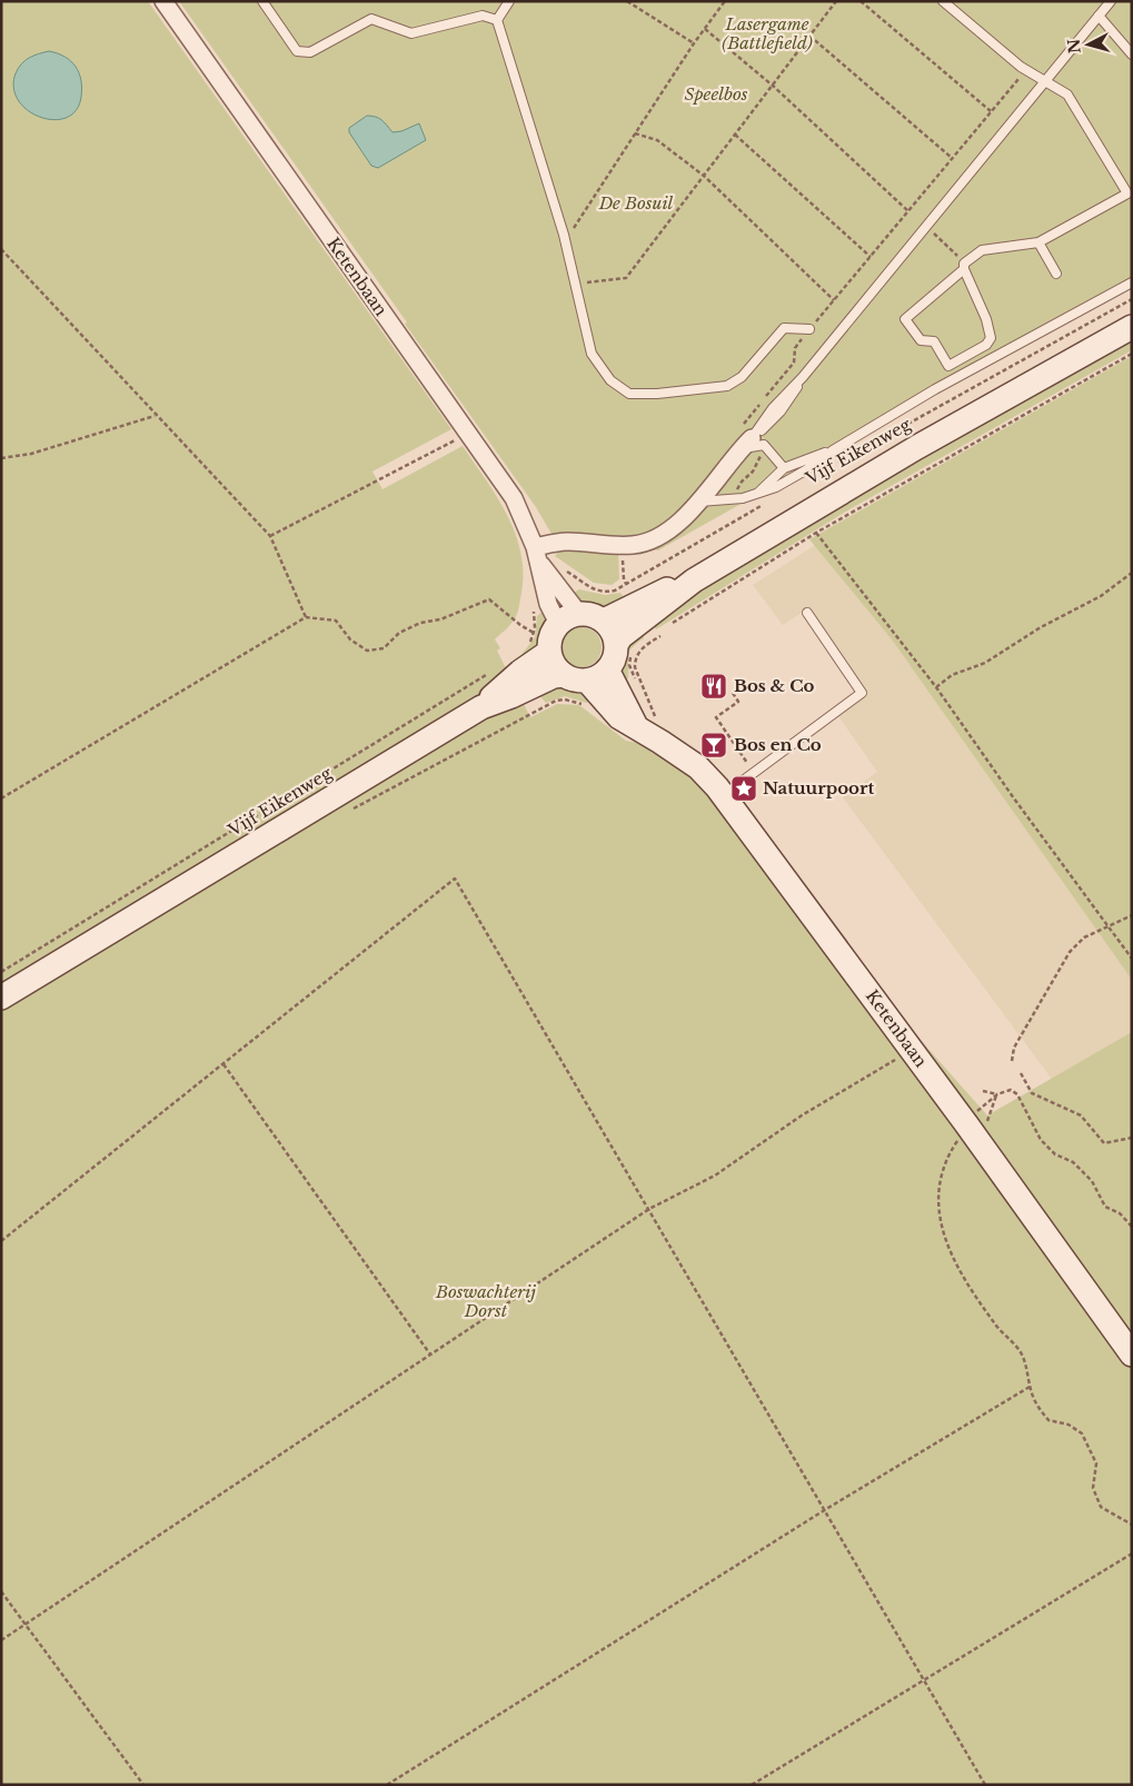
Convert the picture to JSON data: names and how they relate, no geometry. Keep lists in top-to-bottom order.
{
  "streets": {
    "main road": ["Ketenbaan", "Vijf Eikenweg"]
  },
  "crossings": [
    ["Ketenbaan", "Vijf Eikenweg"]
  ],
  "parks": [
    "Lasergame (Battlefield)",
    "Speelbos",
    "De Bosuil",
    "Boswachterij Dorst"
  ],
  "places": {
    "restaurant": ["Bos & Co"],
    "bar": ["Bos en Co"],
    "place": ["Natuurpoort"]
  },
  "north": "left"
}
